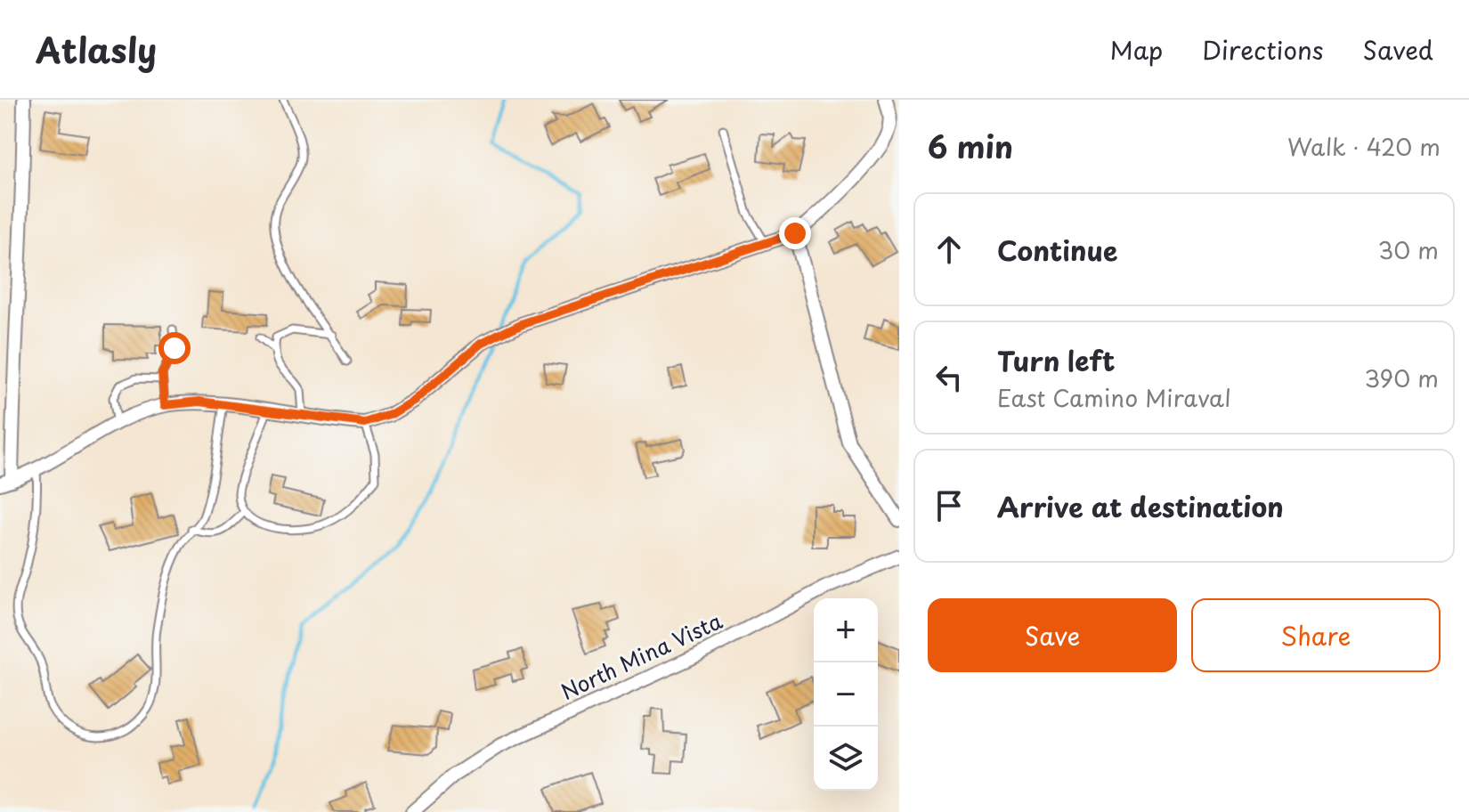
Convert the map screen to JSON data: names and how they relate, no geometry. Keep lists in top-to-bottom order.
{
  "streets": {
    "street": ["North Mina Vista"]
  },
  "page": {
    "header": "Atlasly",
    "nav": ["Map", "Directions", "Saved"],
    "heading": ["6 min", "Walk · 420 m"],
    "list": [
      ["Continue", "30 m"],
      ["Turn left", "East Camino Miraval", "390 m"],
      "Arrive at destination"
    ],
    "buttons": ["Save", "Share"],
    "map_buttons": ["+", "−"]
  }
}
